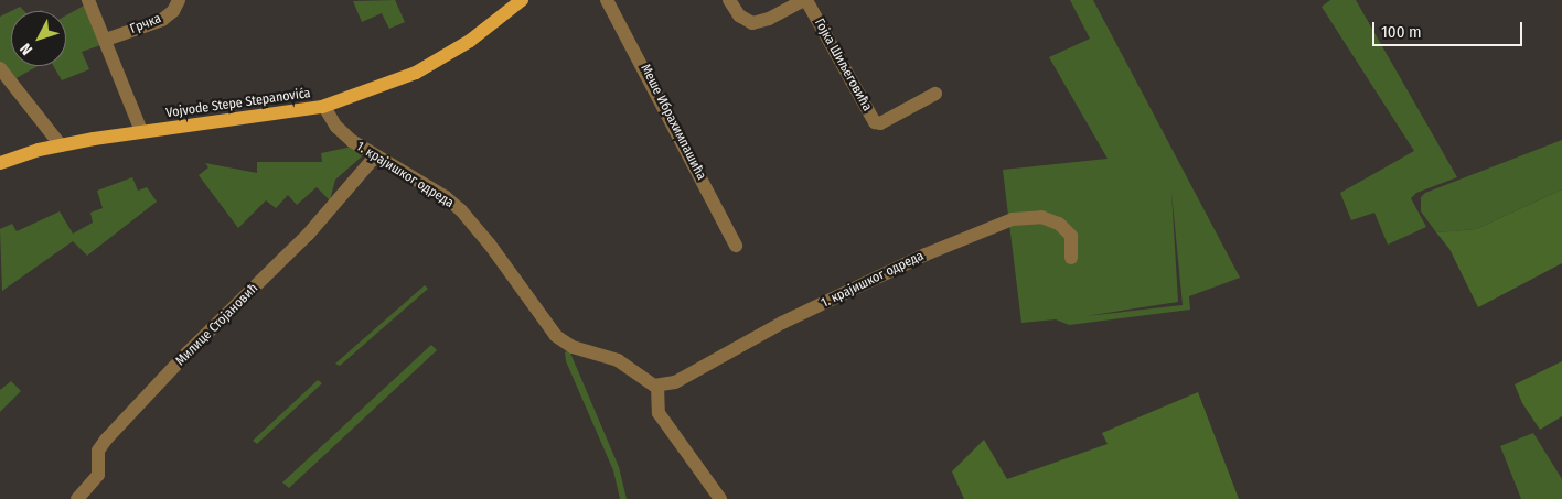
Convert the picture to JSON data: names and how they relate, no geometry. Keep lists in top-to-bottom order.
{
  "streets": {
    "main road": ["Vojvode Stepe Stepanovića"],
    "street": [
      "Грчка",
      "Гојка Шиљеговића",
      "Меше Ибрахимпашића",
      "1. крајишког одреда",
      "Милице Стојановић"
    ]
  },
  "crossings": [
    ["Vojvode Stepe Stepanovića", "1. крајишког одреда"],
    ["1. крајишког одреда", "Милице Стојановић"]
  ],
  "scale_bar": "100 m",
  "north": "bottom left"
}
